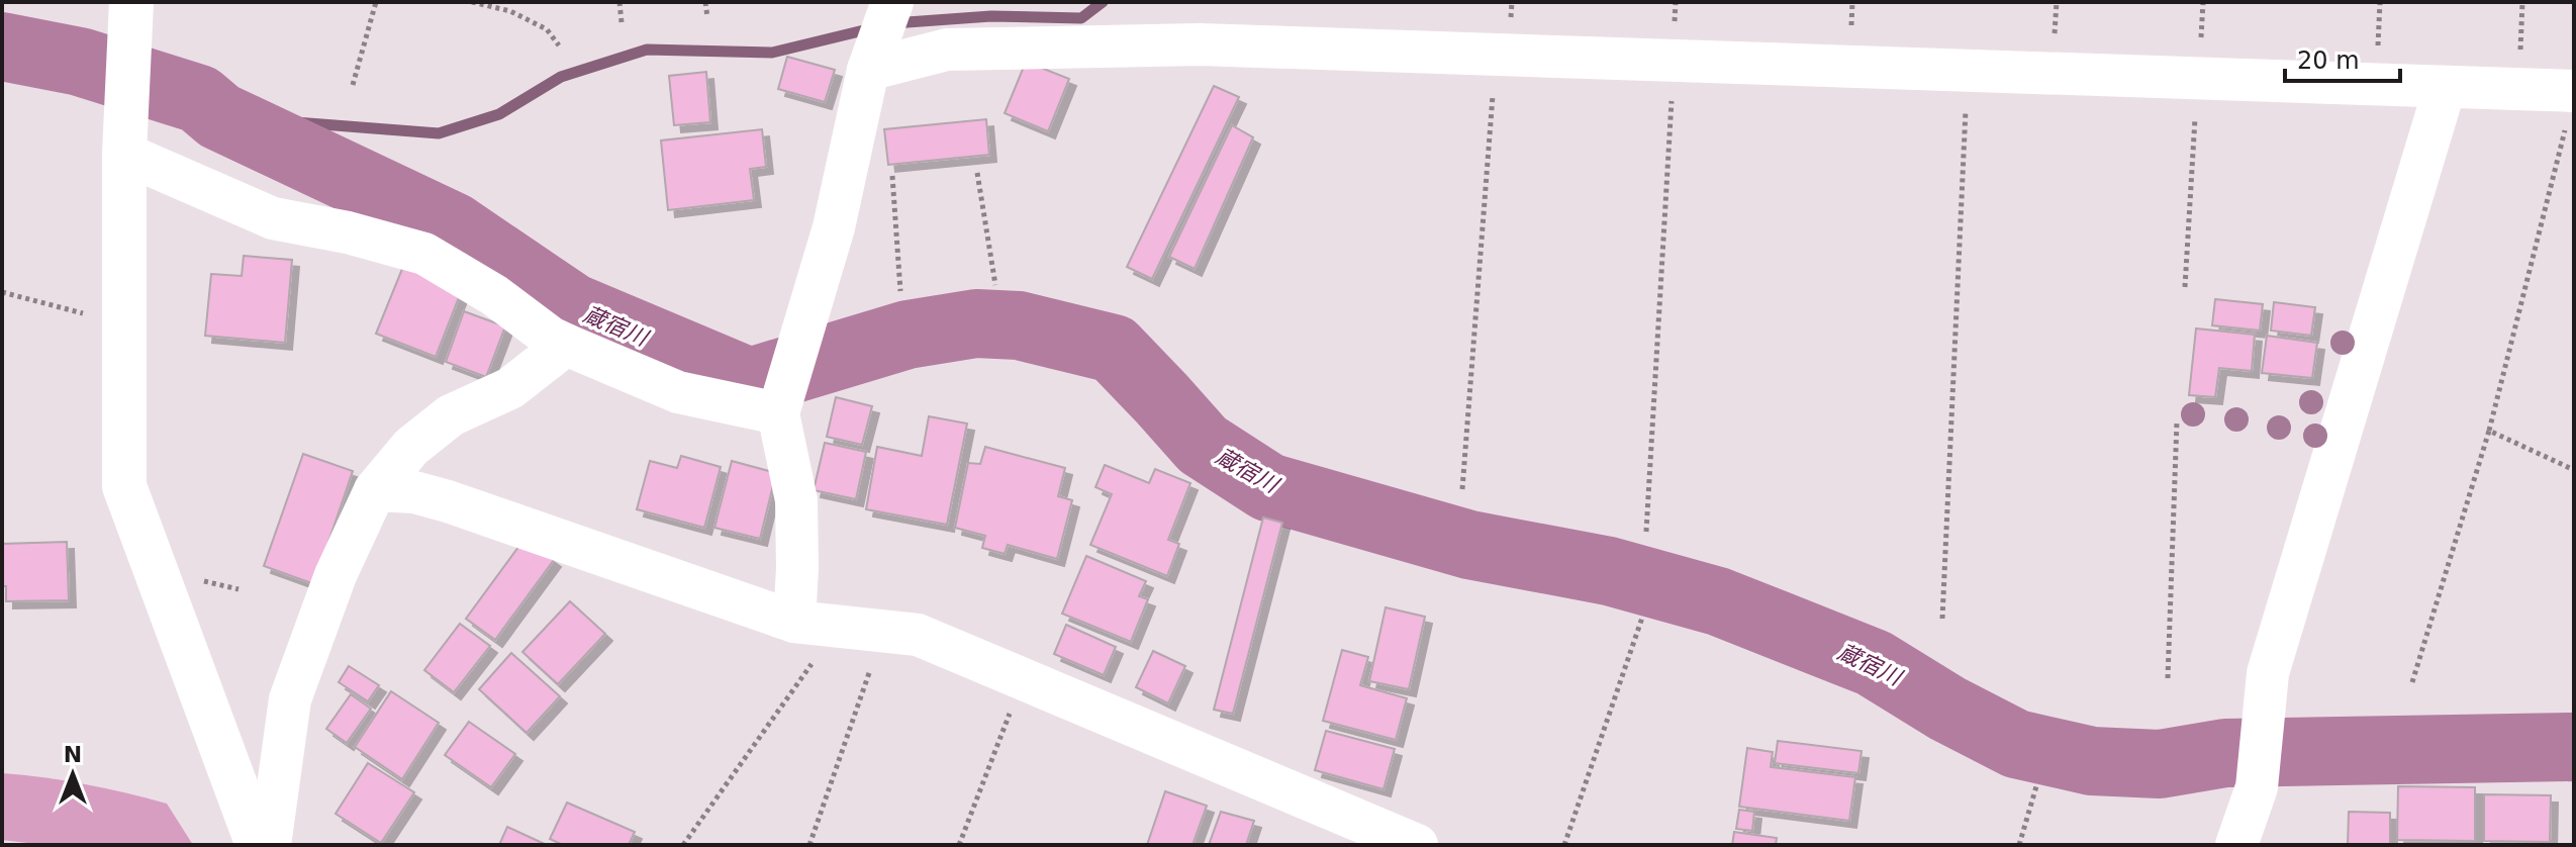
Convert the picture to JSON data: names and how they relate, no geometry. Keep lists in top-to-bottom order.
{
  "water": ["蔵宿川"],
  "scale_bar": "20 m",
  "north": "top"
}
